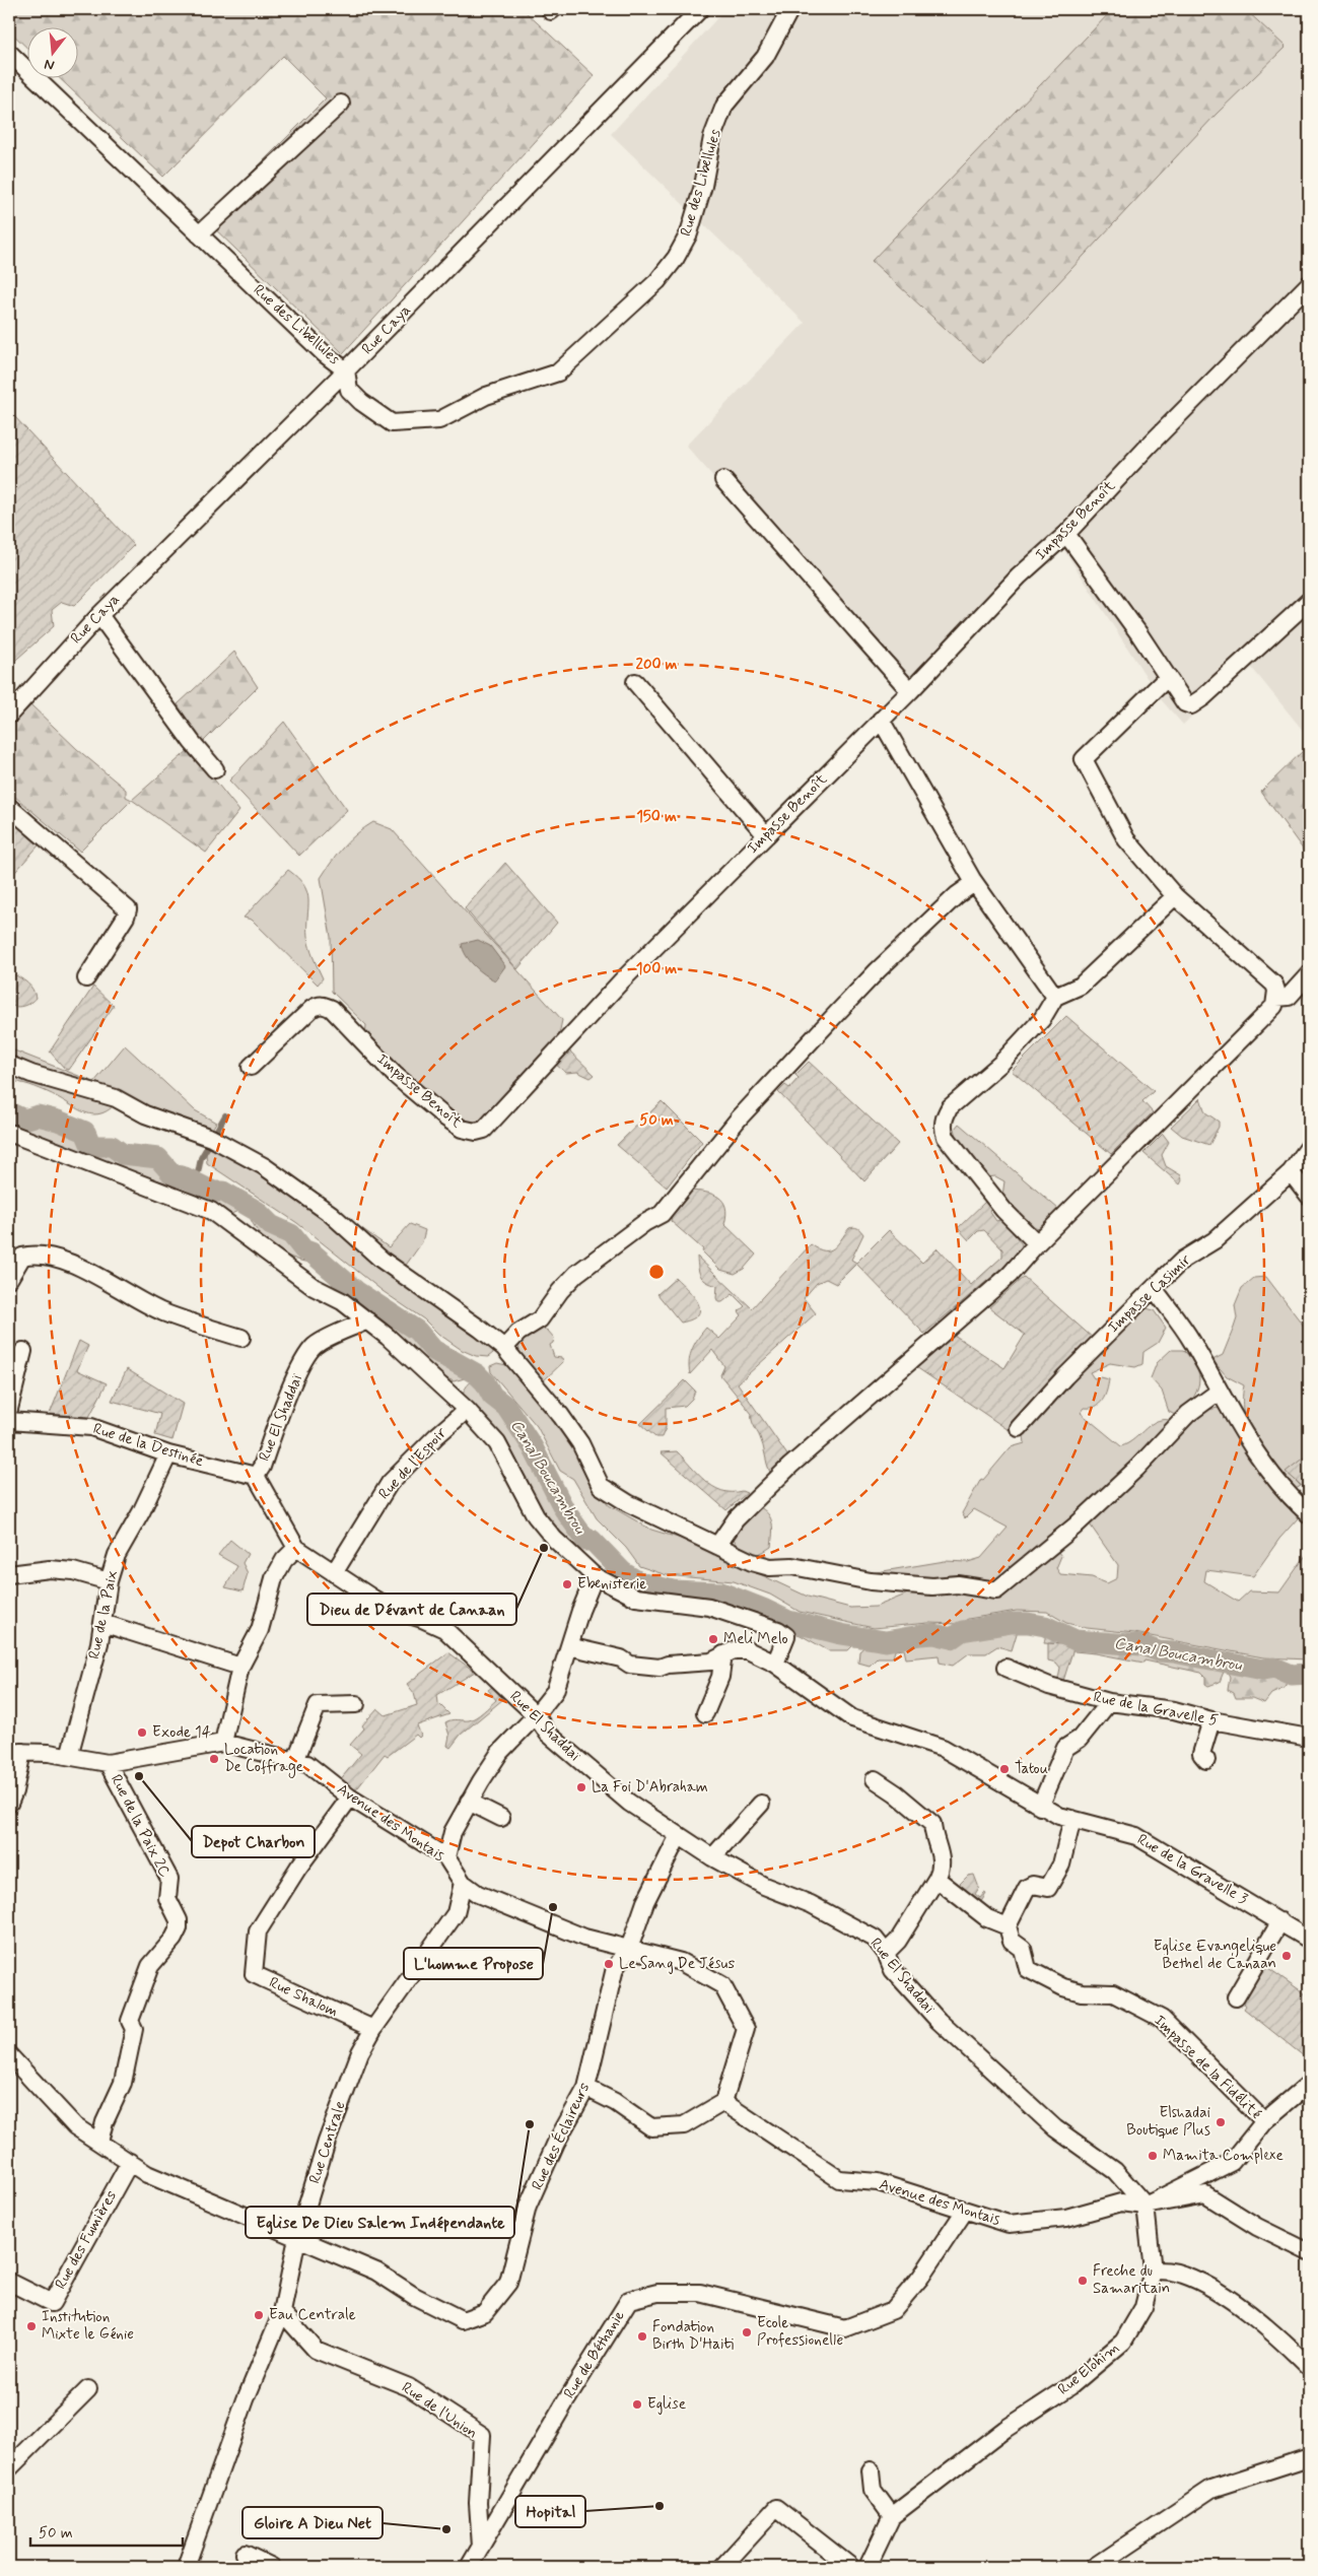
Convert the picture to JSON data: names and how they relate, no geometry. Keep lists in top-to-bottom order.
{
  "streets": {
    "street": [
      "Rue des Libellules",
      "Rue Caya",
      "Impasse Benoît",
      "Impasse Casimir",
      "Rue El Shaddaï",
      "Rue de la Destinée",
      "Rue de l'Espoir",
      "Rue de la Paix",
      "Rue de la Gravelle 5",
      "Avenue des Montais",
      "Rue de la Paix 2C",
      "Rue de la Gravelle 3",
      "Rue Shalom",
      "Impasse de la Fidélité",
      "Rue des Éclaireurs",
      "Rue Centrale",
      "Rue des Fumières",
      "Rue de Béthanie",
      "Rue Elohim",
      "Rue de l'Union"
    ]
  },
  "crossings": [
    ["Rue des Libellules", "Rue Caya"],
    ["Rue El Shaddaï", "Rue de la Destinée"],
    ["Rue El Shaddaï", "Rue de l'Espoir"],
    ["Rue El Shaddaï", "Avenue des Montais"],
    ["Rue El Shaddaï", "Rue des Éclaireurs"],
    ["Rue El Shaddaï", "Rue Elohim"],
    ["Rue de la Destinée", "Rue de la Paix"],
    ["Rue de la Paix", "Avenue des Montais"],
    ["Avenue des Montais", "Rue de la Paix 2C"],
    ["Avenue des Montais", "Rue Shalom"],
    ["Avenue des Montais", "Rue des Éclaireurs"],
    ["Avenue des Montais", "Rue Centrale"],
    ["Avenue des Montais", "Rue de Béthanie"],
    ["Avenue des Montais", "Rue Elohim"],
    ["Rue de la Paix 2C", "Rue des Éclaireurs"],
    ["Rue Shalom", "Rue Centrale"],
    ["Rue des Éclaireurs", "Rue Centrale"],
    ["Rue des Éclaireurs", "Rue des Fumières"],
    ["Rue Centrale", "Rue de l'Union"],
    ["Rue de Béthanie", "Rue de l'Union"]
  ],
  "water": ["Canal Boucambrou"],
  "places": [
    "Dieu de Dévant de Canaan",
    "Ebenisterie",
    "Meli Melo",
    "Exode 14",
    "Location De Coffrage",
    "Tatou",
    "Depot Charbon",
    "La Foi D'Abraham",
    "L'homme Propose",
    "Eglise Evangelique Bethel de Canaan",
    "Le Sang De Jésus",
    "Elshadai Boutique Plus",
    "Eglise De Dieu Salem Indépendante",
    "Mamita Complexe",
    "Freche du Samaritain",
    "Eau Centrale",
    "Institution Mixte le Génie",
    "Ecole Professionelle",
    "Fondation Birth D'Haiti",
    "Eglise",
    "Hopital",
    "Gloire A Dieu Net"
  ],
  "scale_bar": "50 m",
  "north": "bottom",
  "rings": [
    "200 m",
    "150 m",
    "100 m",
    "50 m"
  ]
}
